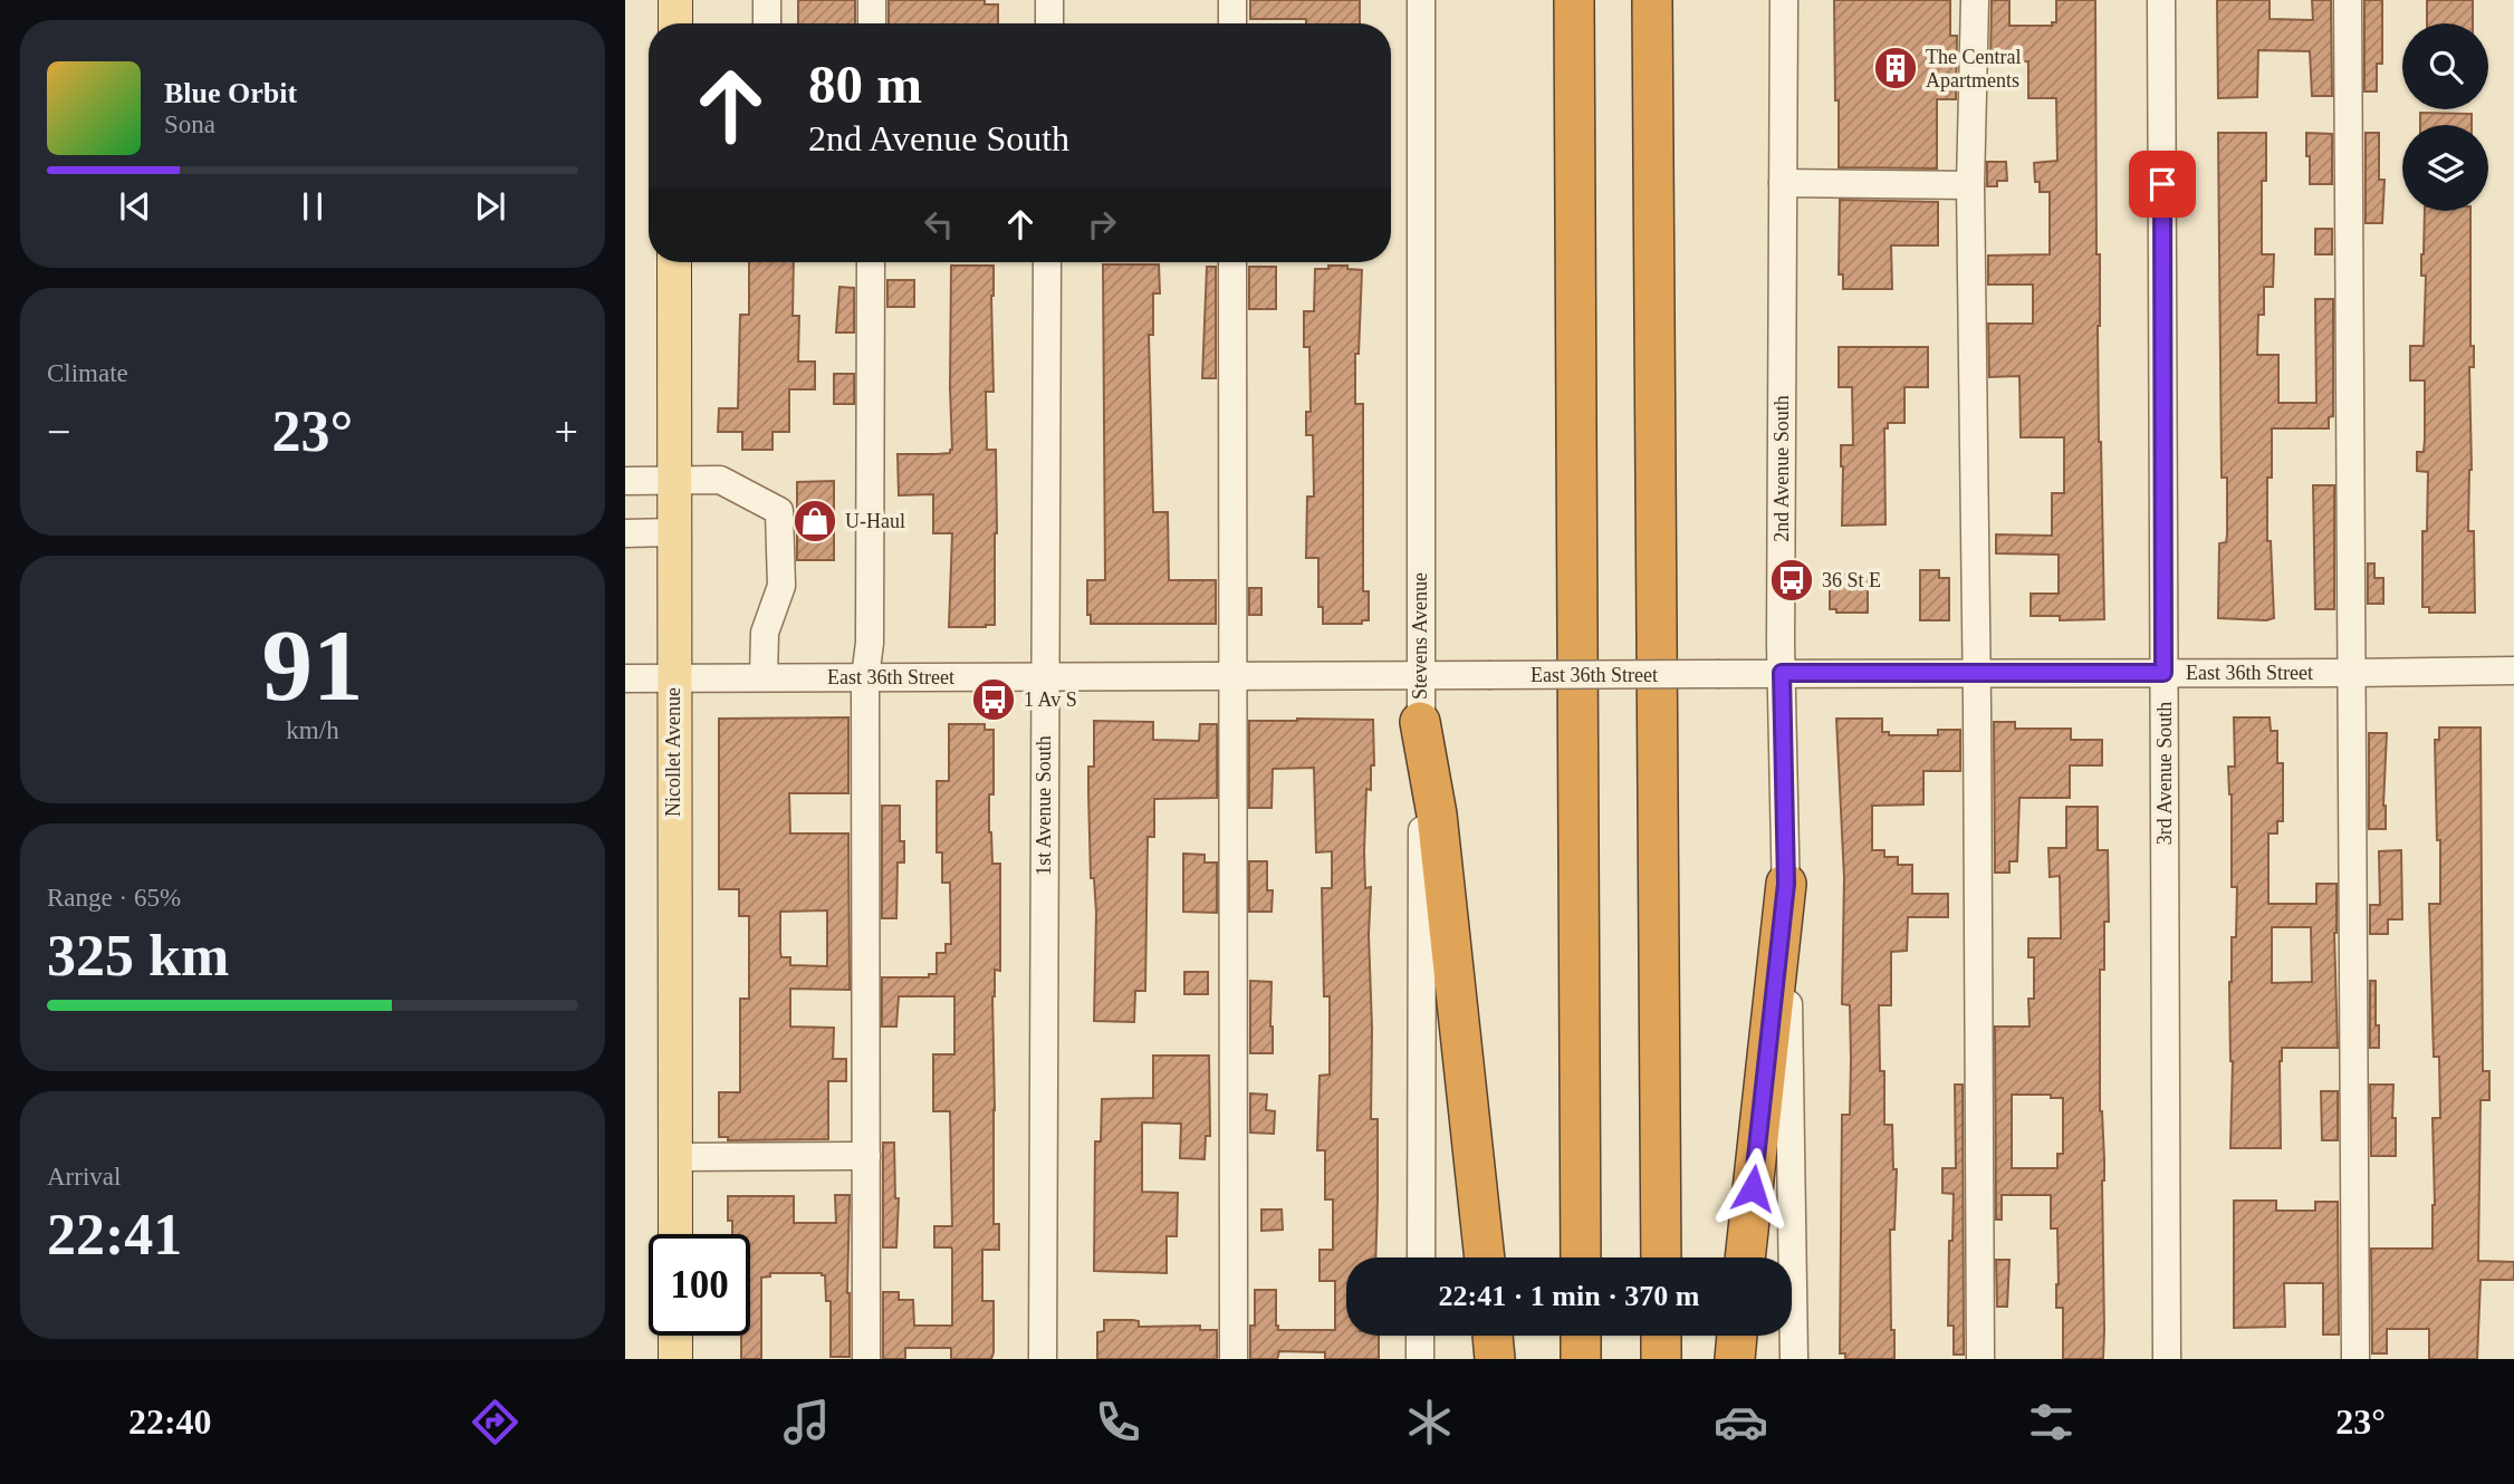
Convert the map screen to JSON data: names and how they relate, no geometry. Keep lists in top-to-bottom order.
{
  "streets": {
    "main road": ["Nicollet Avenue"],
    "street": [
      "2nd Avenue South",
      "Stevens Avenue",
      "East 36th Street",
      "3rd Avenue South",
      "1st Avenue South"
    ]
  },
  "crossings": [
    ["2nd Avenue South", "East 36th Street"],
    ["Stevens Avenue", "East 36th Street"],
    ["East 36th Street", "Nicollet Avenue"],
    ["East 36th Street", "3rd Avenue South"],
    ["East 36th Street", "1st Avenue South"]
  ],
  "places": {
    "building": ["The Central Apartments"],
    "shop": ["U-Haul"],
    "bus stop": ["36 St E", "1 Av S"]
  },
  "page": {
    "turn": ["80 m", "2nd Avenue South"],
    "song": ["Blue Orbit", "Sona"],
    "tile": [
      "Climate",
      ["91", "km/h"],
      ["Range · 65%", "325 km"],
      ["Arrival", "22:41"]
    ],
    "heat": ["−", "23°", "+"],
    "limit": "100",
    "trip": "22:41 · 1 min · 370 m",
    "tabs": ["22:40", "23°"]
  }
}
